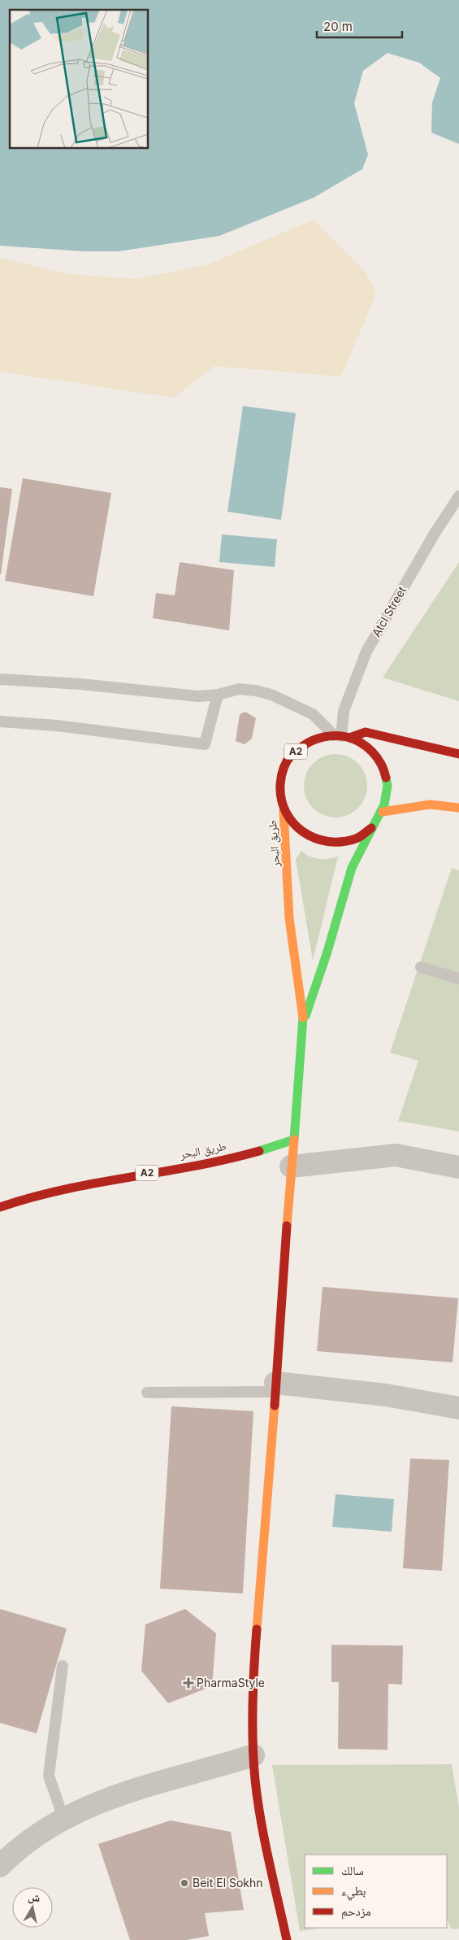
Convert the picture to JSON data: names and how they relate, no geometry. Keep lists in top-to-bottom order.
{
  "streets": {
    "main road": ["A2", "طريق البحر"],
    "lane": ["Atcl Street"]
  },
  "crossings": [
    ["Atcl Street", "A2"],
    ["Atcl Street", "طريق البحر"],
    ["A2", "طريق البحر"]
  ],
  "places": {
    "health": ["PharmaStyle"],
    "other": ["Beit El Sokhn"]
  },
  "legend": ["سالك", "بطيء", "مزدحم"],
  "scale_bar": "20 m",
  "north": "top"
}
